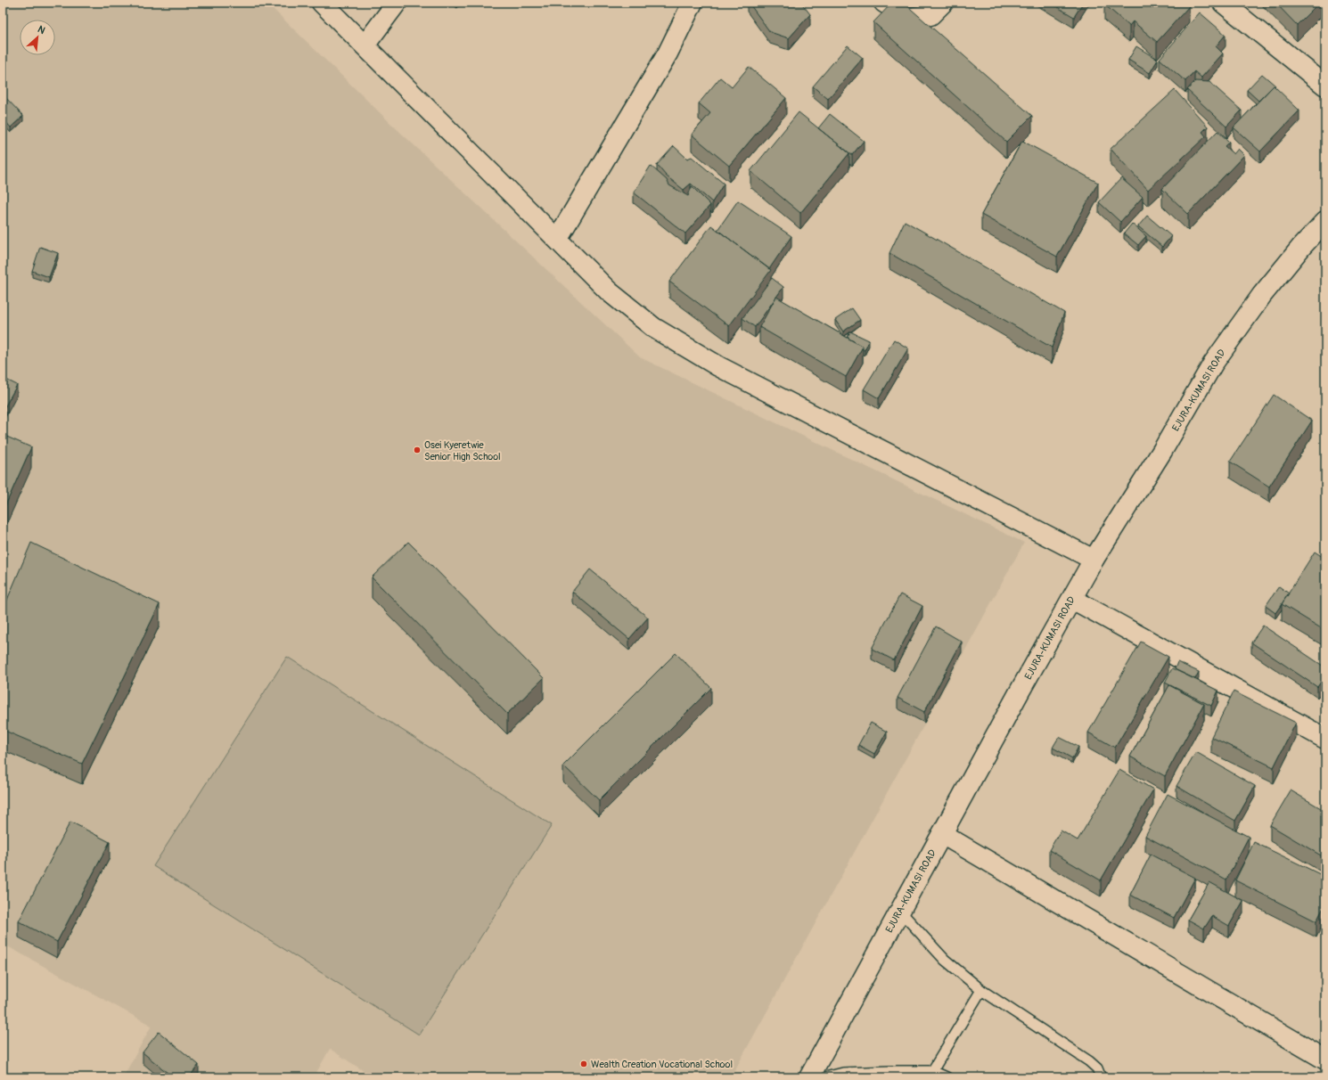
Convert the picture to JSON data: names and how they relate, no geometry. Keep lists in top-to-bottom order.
{
  "streets": {
    "street": ["EJURA-KUMASI ROAD"]
  },
  "places": ["Osei Kyeretwie Senior High School", "Wealth Creation Vocational School"],
  "north": "top right"
}
